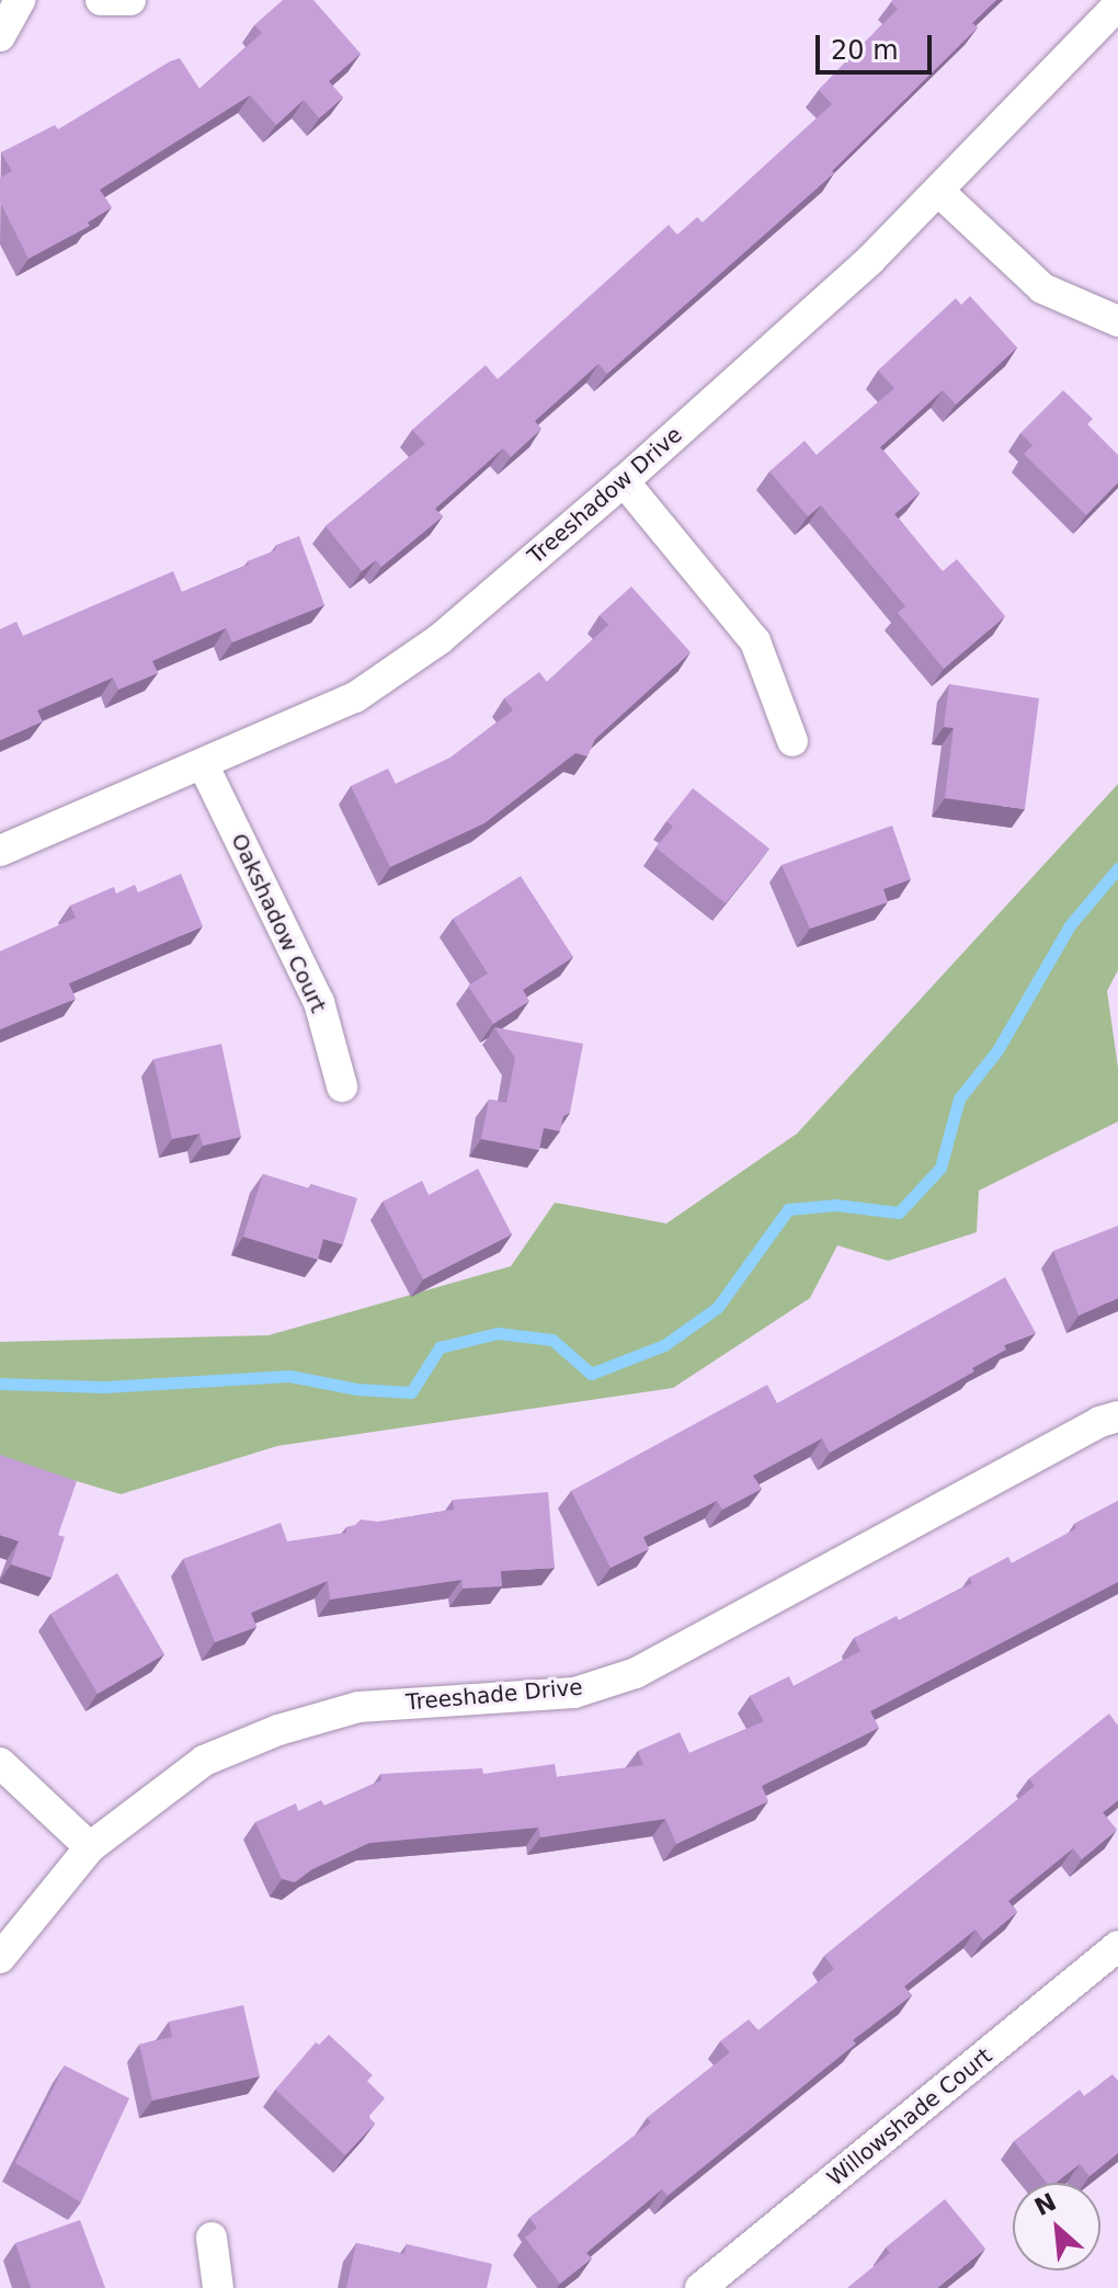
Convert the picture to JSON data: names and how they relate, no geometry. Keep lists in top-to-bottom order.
{
  "streets": {
    "street": [
      "Treeshadow Drive",
      "Oakshadow Court",
      "Treeshade Drive",
      "Willowshade Court"
    ]
  },
  "crossings": [
    ["Treeshadow Drive", "Oakshadow Court"]
  ],
  "scale_bar": "20 m",
  "north": "top left"
}
